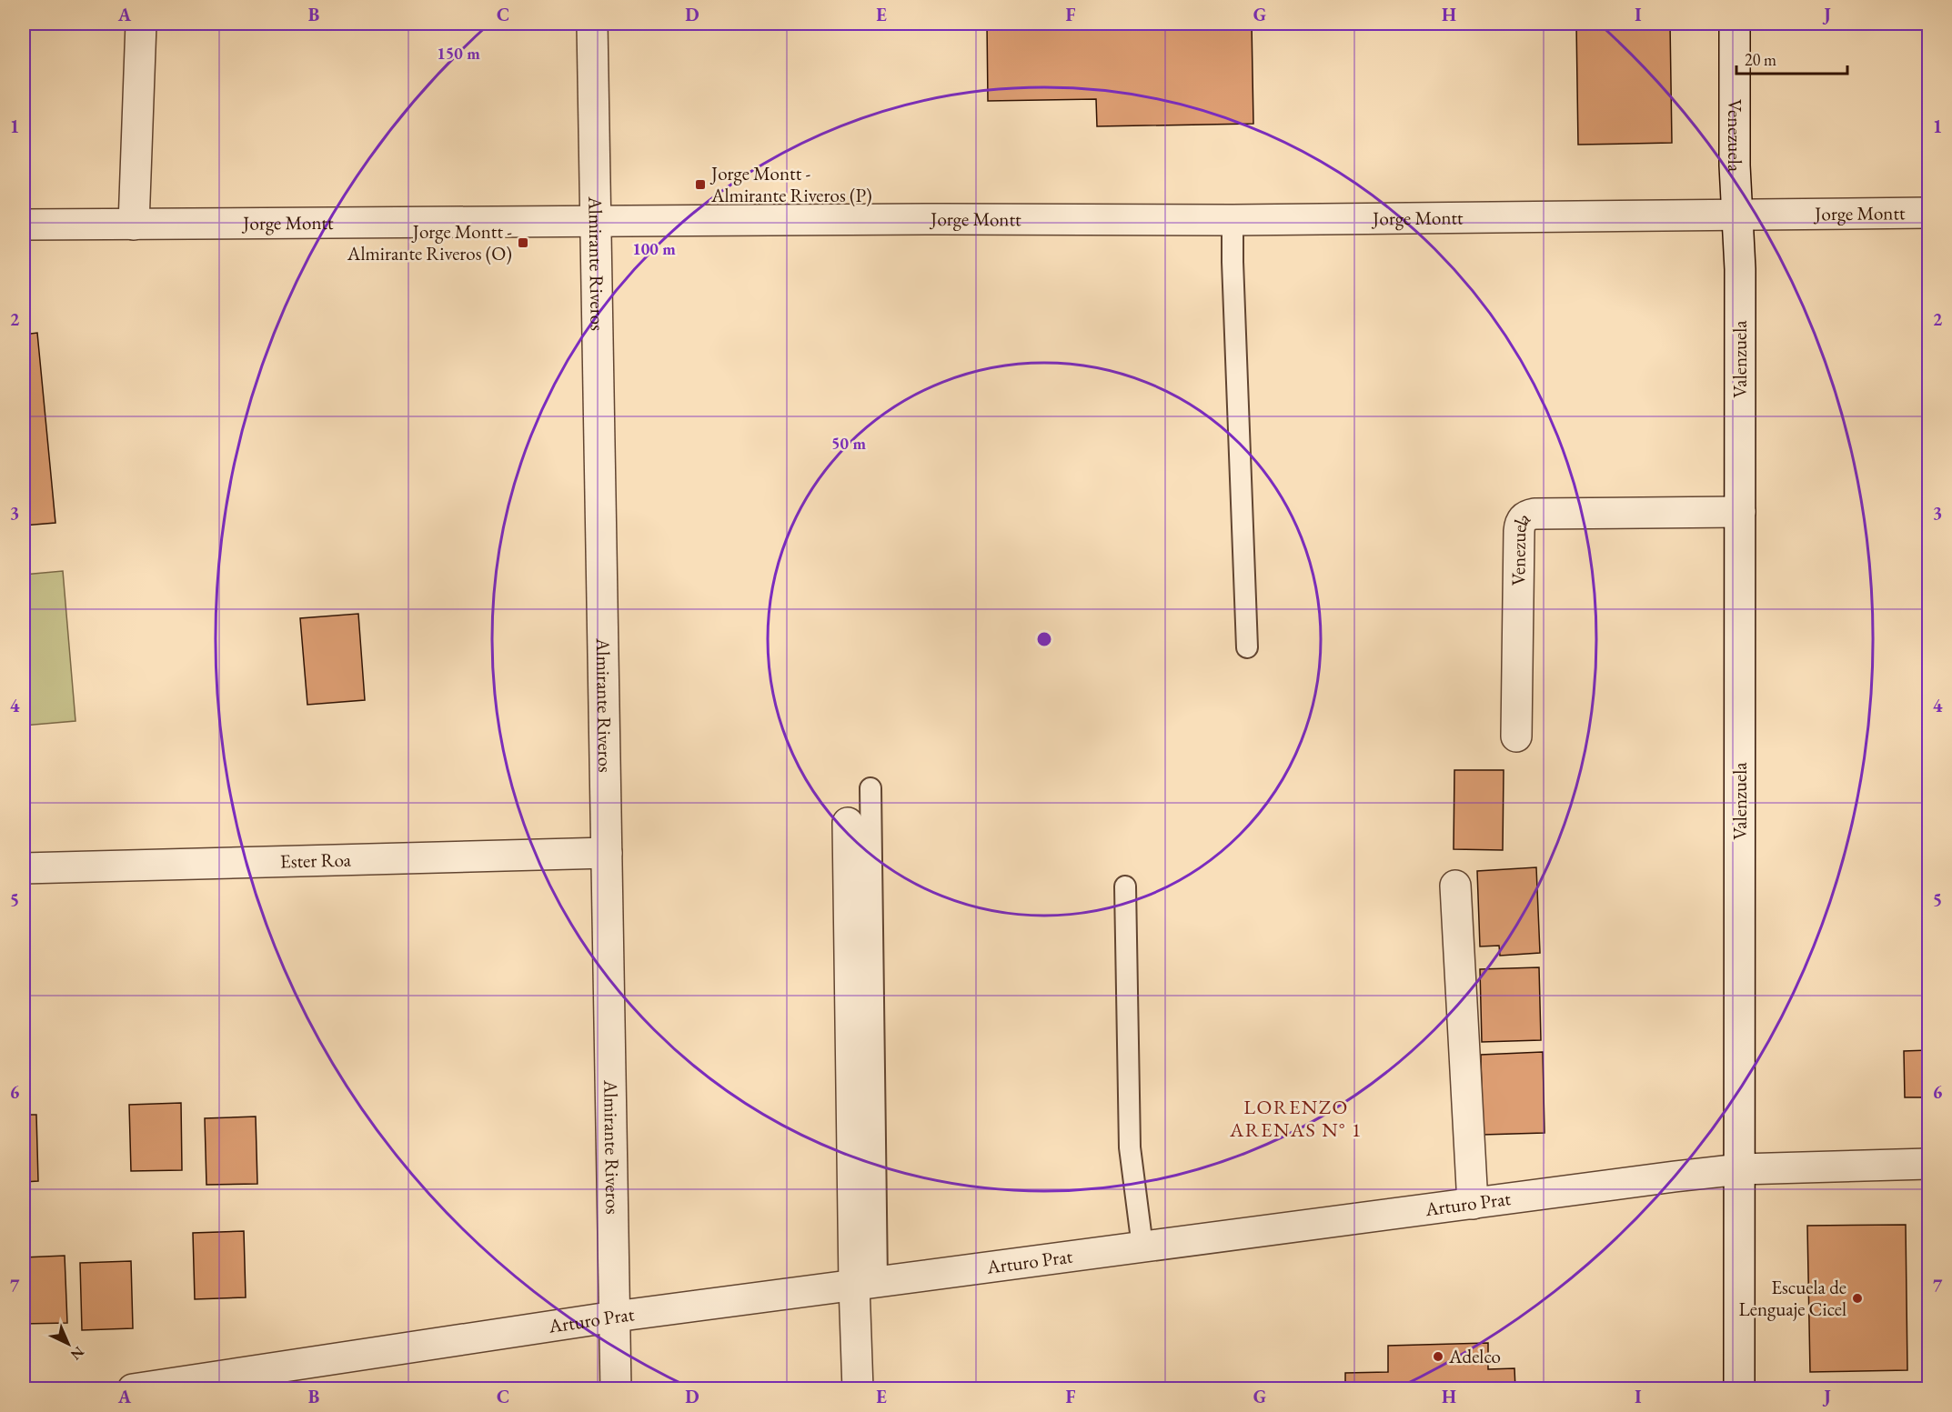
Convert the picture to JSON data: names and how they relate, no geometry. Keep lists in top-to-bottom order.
{
  "streets": {
    "street": [
      "Venezuela",
      "Jorge Montt",
      "Almirante Riveros",
      "Valenzuela",
      "Ester Roa",
      "Arturo Prat"
    ]
  },
  "crossings": [
    ["Venezuela", "Jorge Montt"],
    ["Venezuela", "Valenzuela"],
    ["Jorge Montt", "Almirante Riveros"],
    ["Jorge Montt", "Valenzuela"],
    ["Almirante Riveros", "Ester Roa"],
    ["Almirante Riveros", "Arturo Prat"],
    ["Valenzuela", "Arturo Prat"]
  ],
  "districts": ["LORENZO ARENAS N° 1"],
  "places": {
    "transit": ["Jorge Montt - Almirante Riveros (P)", "Jorge Montt - Almirante Riveros (O)"],
    "other": ["Escuela de Lenguaje Cicel", "Adelco"]
  },
  "scale_bar": "20 m",
  "north": "bottom right",
  "grid": {
    "columns": [
      "A",
      "B",
      "C",
      "D",
      "E",
      "F",
      "G",
      "H",
      "I",
      "J"
    ],
    "rows": [
      "1",
      "2",
      "3",
      "4",
      "5",
      "6",
      "7"
    ]
  },
  "rings": ["150 m", "100 m", "50 m"]
}
